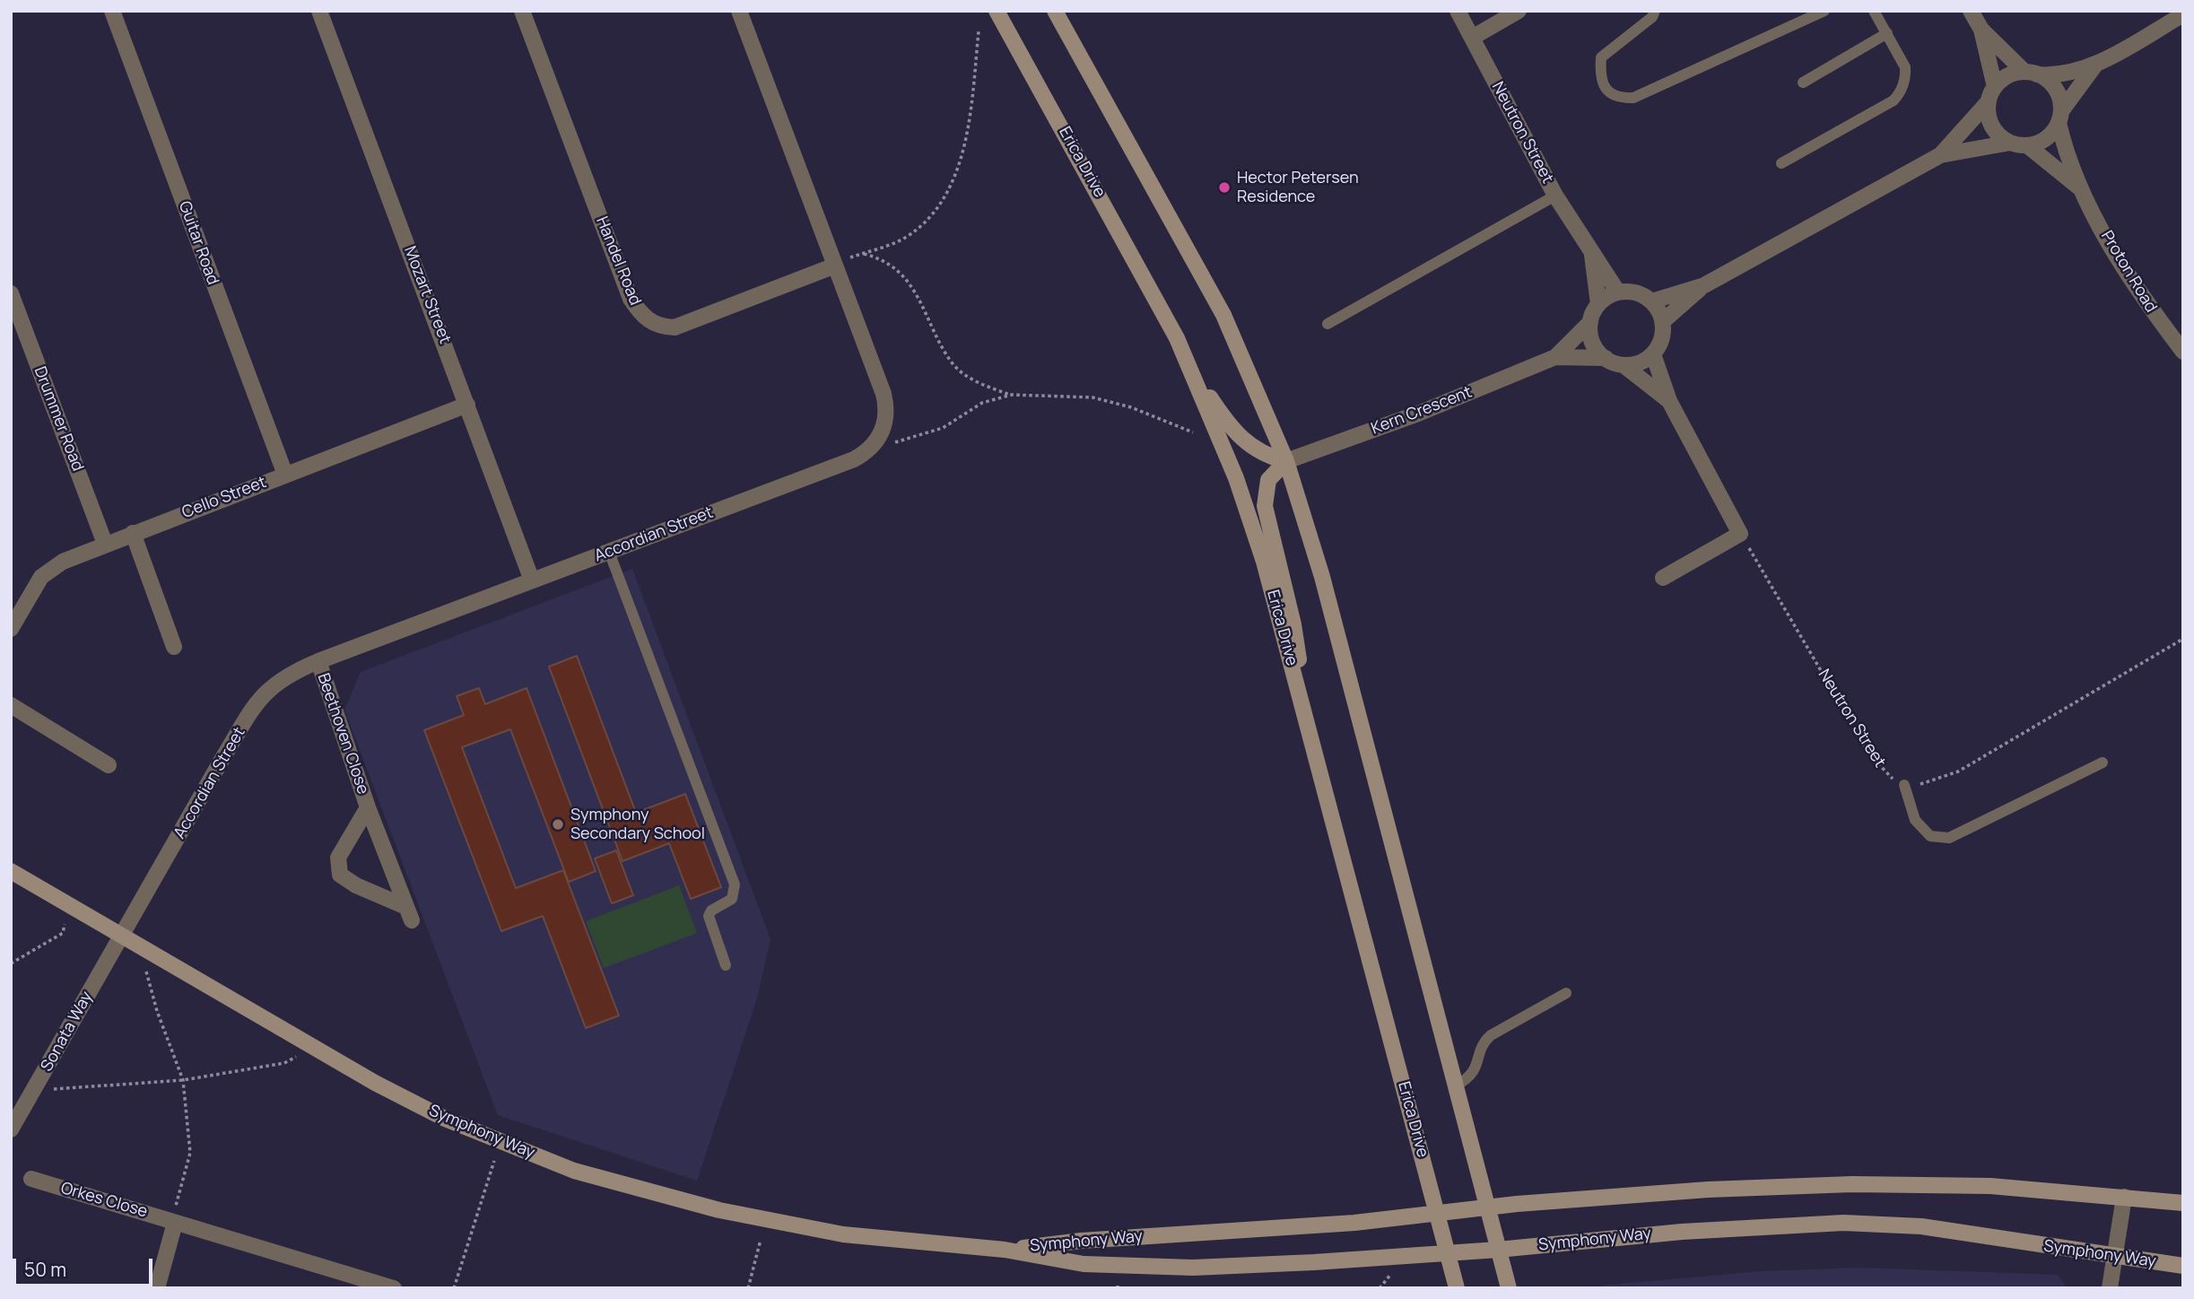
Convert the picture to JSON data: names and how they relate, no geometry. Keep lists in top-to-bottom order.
{
  "streets": {
    "main road": ["Erica Drive", "Symphony Way"],
    "street": [
      "Neutron Street",
      "Guitar Road",
      "Handel Road",
      "Proton Road",
      "Mozart Street",
      "Kern Crescent",
      "Drummer Road",
      "Cello Street",
      "Accordian Street",
      "Beethoven Close",
      "Sonata Way",
      "Orkes Close"
    ]
  },
  "crossings": [
    ["Neutron Street", "Kern Crescent"],
    ["Erica Drive", "Symphony Way"],
    ["Guitar Road", "Cello Street"],
    ["Handel Road", "Accordian Street"],
    ["Mozart Street", "Cello Street"],
    ["Mozart Street", "Accordian Street"],
    ["Drummer Road", "Cello Street"],
    ["Accordian Street", "Beethoven Close"],
    ["Accordian Street", "Sonata Way"],
    ["Accordian Street", "Symphony Way"],
    ["Sonata Way", "Symphony Way"]
  ],
  "places": ["Hector Petersen Residence", "Symphony Secondary School"],
  "scale_bar": "50 m"
}
